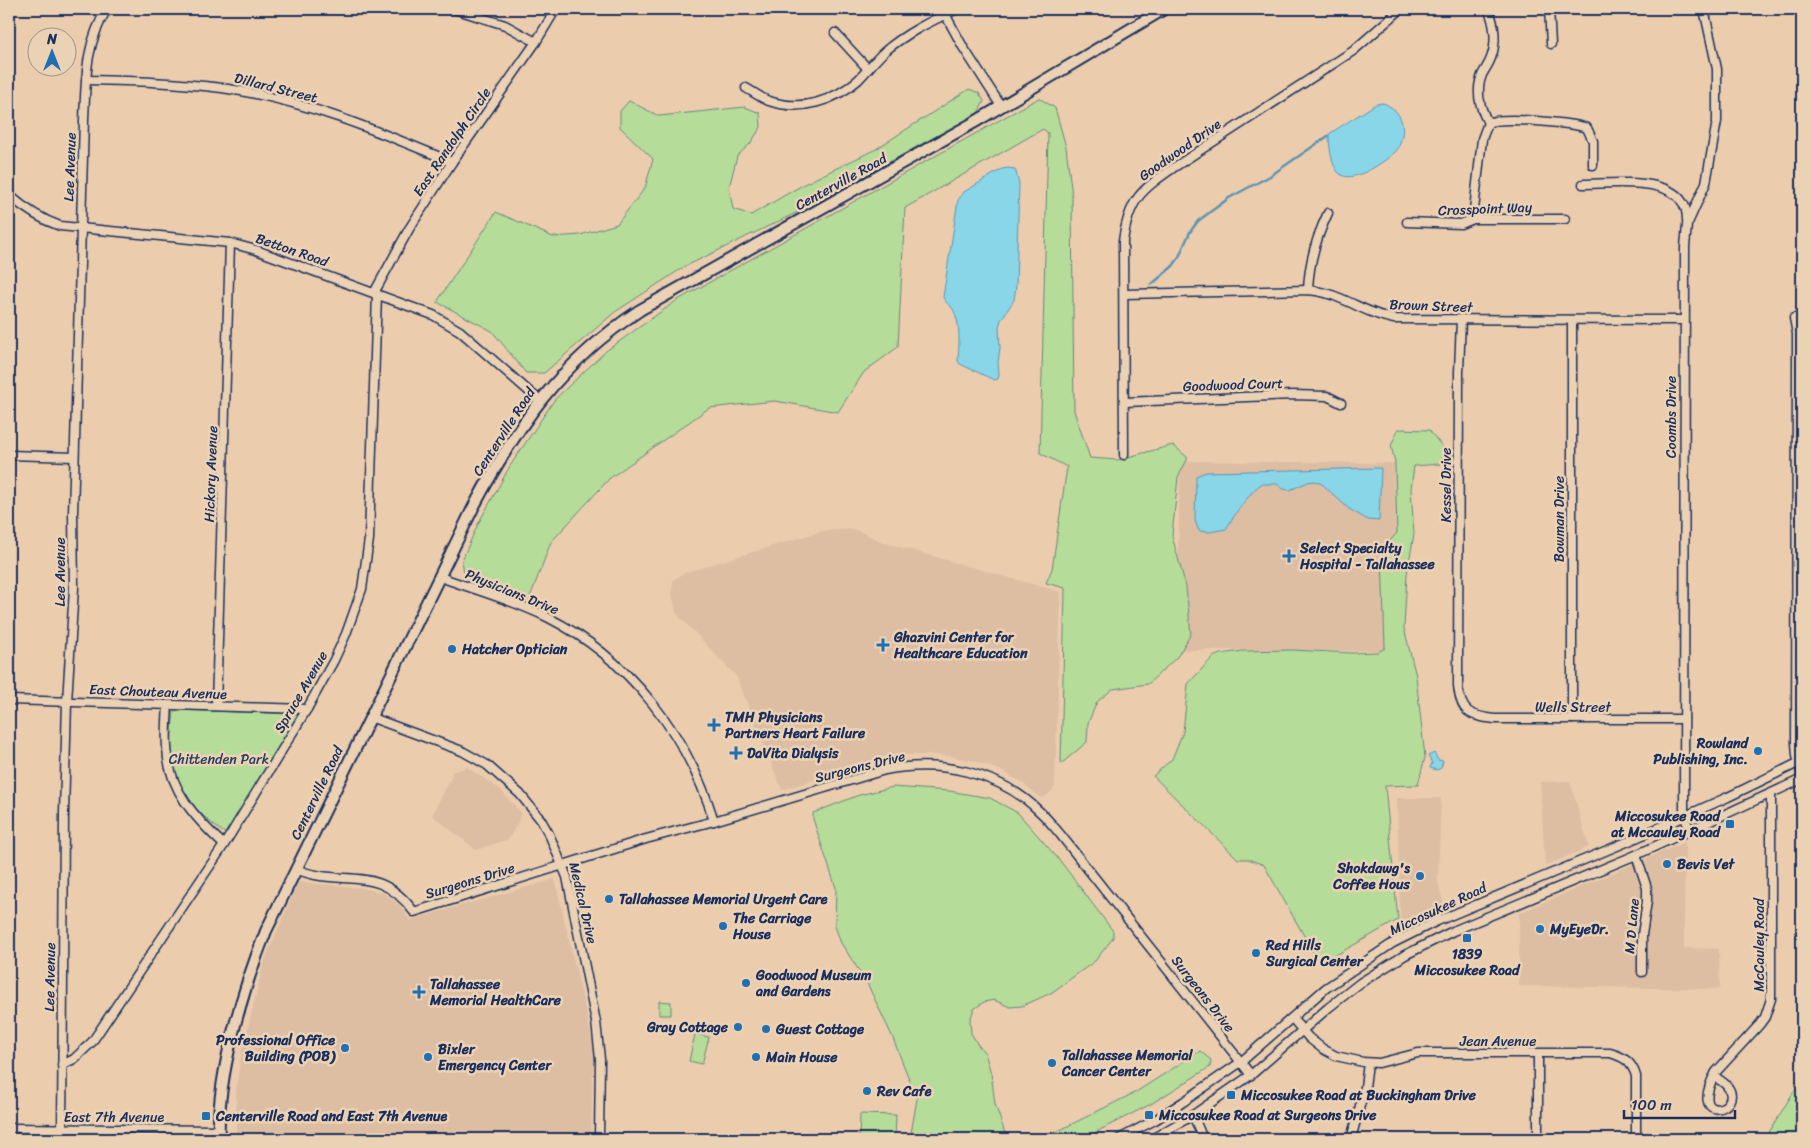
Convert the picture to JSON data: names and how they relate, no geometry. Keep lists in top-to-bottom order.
{
  "streets": {
    "main road": ["Centerville Road"],
    "street": [
      "Dillard Street",
      "East Randolph Circle",
      "Goodwood Drive",
      "Lee Avenue",
      "Crosspoint Way",
      "Betton Road",
      "Brown Street",
      "Goodwood Court",
      "Coombs Drive",
      "Hickory Avenue",
      "Kessel Drive",
      "Bowman Drive",
      "Physicians Drive",
      "East Chouteau Avenue",
      "Spruce Avenue",
      "Wells Street",
      "Surgeons Drive",
      "Medical Drive",
      "Miccosukee Road",
      "M D Lane",
      "McCauley Road",
      "Jean Avenue",
      "East 7th Avenue"
    ]
  },
  "crossings": [
    ["Dillard Street", "East Randolph Circle"],
    ["Dillard Street", "Lee Avenue"],
    ["East Randolph Circle", "Betton Road"],
    ["East Randolph Circle", "Spruce Avenue"],
    ["Goodwood Drive", "Brown Street"],
    ["Goodwood Drive", "Goodwood Court"],
    ["Lee Avenue", "Betton Road"],
    ["Lee Avenue", "East Chouteau Avenue"],
    ["Lee Avenue", "Spruce Avenue"],
    ["Lee Avenue", "East 7th Avenue"],
    ["Centerville Road", "Betton Road"],
    ["Centerville Road", "Physicians Drive"],
    ["Centerville Road", "Surgeons Drive"],
    ["Centerville Road", "Medical Drive"],
    ["Centerville Road", "East 7th Avenue"],
    ["Betton Road", "Hickory Avenue"],
    ["Betton Road", "Spruce Avenue"],
    ["Brown Street", "Coombs Drive"],
    ["Brown Street", "Kessel Drive"],
    ["Brown Street", "Bowman Drive"],
    ["Coombs Drive", "Wells Street"],
    ["Coombs Drive", "Miccosukee Road"],
    ["Hickory Avenue", "East Chouteau Avenue"],
    ["Kessel Drive", "Wells Street"],
    ["Bowman Drive", "Wells Street"],
    ["Physicians Drive", "Surgeons Drive"],
    ["East Chouteau Avenue", "Spruce Avenue"],
    ["Surgeons Drive", "Medical Drive"],
    ["Surgeons Drive", "Miccosukee Road"],
    ["Miccosukee Road", "M D Lane"],
    ["Miccosukee Road", "McCauley Road"],
    ["Miccosukee Road", "Jean Avenue"]
  ],
  "parks": ["Chittenden Park"],
  "places": {
    "health": [
      "Select Specialty Hospital - Tallahassee",
      "Ghazvini Center for Healthcare Education",
      "TMH Physicians Partners Heart Failure",
      "DaVita Dialysis",
      "Tallahassee Memorial HealthCare"
    ],
    "other": [
      "Hatcher Optician",
      "Rowland Publishing, Inc.",
      "Bevis Vet",
      "Shokdawg's Coffee Hous",
      "Tallahassee Memorial Urgent Care",
      "The Carriage House",
      "MyEyeDr.",
      "Red Hills Surgical Center",
      "Goodwood Museum and Gardens",
      "Gray Cottage",
      "Guest Cottage",
      "Professional Office Building (POB)",
      "Bixler Emergency Center",
      "Main House",
      "Tallahassee Memorial Cancer Center",
      "Rev Cafe"
    ],
    "transit": [
      "Miccosukee Road at Mccauley Road",
      "1839 Miccosukee Road",
      "Miccosukee Road at Buckingham Drive",
      "Miccosukee Road at Surgeons Drive",
      "Centerville Road and East 7th Avenue"
    ]
  },
  "scale_bar": "100 m",
  "north": "top"
}
